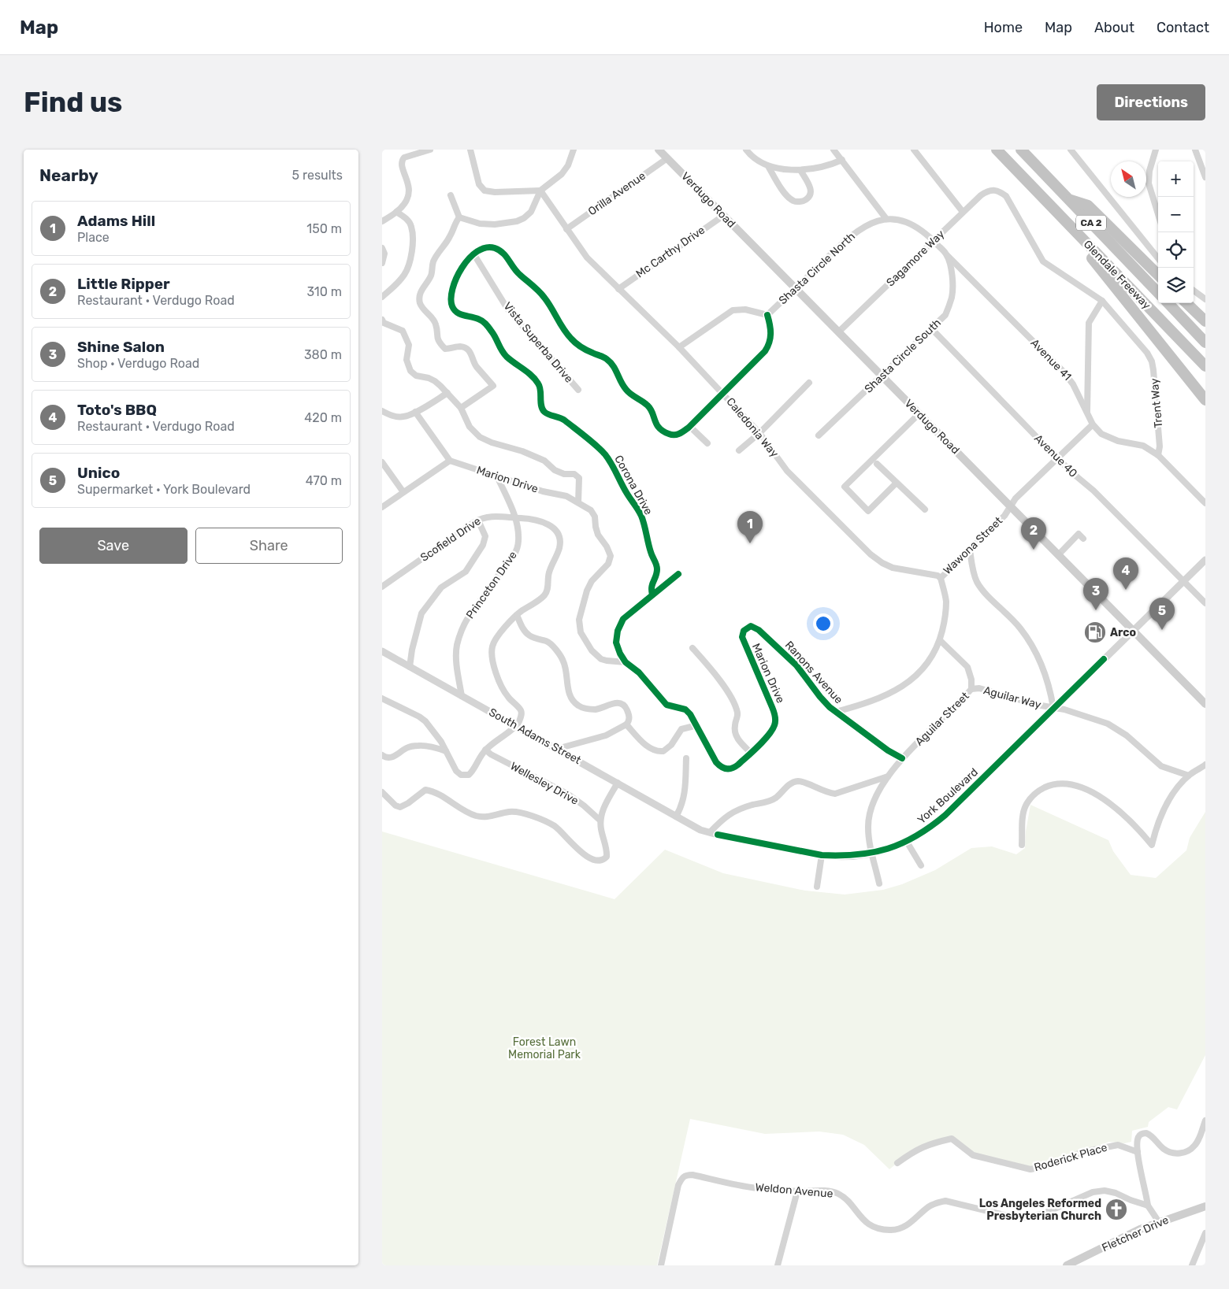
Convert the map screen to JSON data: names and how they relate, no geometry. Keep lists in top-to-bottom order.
{
  "streets": {
    "highway": ["CA 2", "Glendale Freeway"],
    "main road": ["Verdugo Road", "Fletcher Drive"],
    "street": [
      "Orilla Avenue",
      "Mc Carthy Drive",
      "Sagamore Way",
      "Shasta Circle North",
      "Vista Superba Drive",
      "Shasta Circle South",
      "Avenue 41",
      "Trent Way",
      "Caledonia Way",
      "Avenue 40",
      "Marion Drive",
      "Corona Drive",
      "Scofield Drive",
      "Wawona Street",
      "Princeton Drive",
      "Ranons Avenue",
      "Aguilar Way",
      "Aguilar Street",
      "South Adams Street",
      "Wellesley Drive",
      "York Boulevard",
      "Roderick Place",
      "Weldon Avenue"
    ]
  },
  "crossings": [
    ["Orilla Avenue", "Verdugo Road"],
    ["Orilla Avenue", "Caledonia Way"],
    ["Verdugo Road", "Mc Carthy Drive"],
    ["Verdugo Road", "Sagamore Way"],
    ["Verdugo Road", "Shasta Circle North"],
    ["Verdugo Road", "Shasta Circle South"],
    ["Verdugo Road", "Wawona Street"],
    ["Verdugo Road", "York Boulevard"],
    ["Mc Carthy Drive", "Caledonia Way"],
    ["Sagamore Way", "Shasta Circle North"],
    ["Sagamore Way", "Shasta Circle South"],
    ["Sagamore Way", "Trent Way"],
    ["Shasta Circle North", "Shasta Circle South"],
    ["Vista Superba Drive", "Corona Drive"],
    ["Shasta Circle South", "Avenue 41"],
    ["Shasta Circle South", "Avenue 40"],
    ["Avenue 41", "Trent Way"],
    ["Avenue 41", "Wawona Street"],
    ["Caledonia Way", "Wawona Street"],
    ["Avenue 40", "Wawona Street"],
    ["Avenue 40", "York Boulevard"],
    ["Marion Drive", "Princeton Drive"],
    ["Marion Drive", "Ranons Avenue"],
    ["Scofield Drive", "Princeton Drive"],
    ["Wawona Street", "Ranons Avenue"],
    ["Wawona Street", "Aguilar Street"],
    ["Princeton Drive", "South Adams Street"],
    ["Ranons Avenue", "Aguilar Street"],
    ["Aguilar Way", "Aguilar Street"],
    ["Aguilar Way", "York Boulevard"],
    ["South Adams Street", "York Boulevard"]
  ],
  "parks": ["Forest Lawn Memorial Park"],
  "places": {
    "fuel station": ["Arco"],
    "church": ["Los Angeles Reformed Presbyterian Church"]
  },
  "north": "top left",
  "page": {
    "header": "Map",
    "nav": [
      "Home",
      "Map",
      "About",
      "Contact"
    ],
    "buttons": [
      "Directions",
      ["Save", "Share"]
    ],
    "title": "Find us",
    "heading": ["Nearby", "5 results"],
    "map_buttons": ["+", "−"],
    "list": [
      {
        "mark": "1",
        "name": "Adams Hill",
        "note": "Place",
        "value": "150 m"
      },
      {
        "mark": "2",
        "name": "Little Ripper",
        "note": "Restaurant · Verdugo Road",
        "value": "310 m"
      },
      {
        "mark": "3",
        "name": "Shine Salon",
        "note": "Shop · Verdugo Road",
        "value": "380 m"
      },
      {
        "mark": "4",
        "name": "Toto's BBQ",
        "note": "Restaurant · Verdugo Road",
        "value": "420 m"
      },
      {
        "mark": "5",
        "name": "Unico",
        "note": "Supermarket · York Boulevard",
        "value": "470 m"
      }
    ],
    "pins": [
      "1",
      "2",
      "4",
      "3",
      "5"
    ]
  }
}
